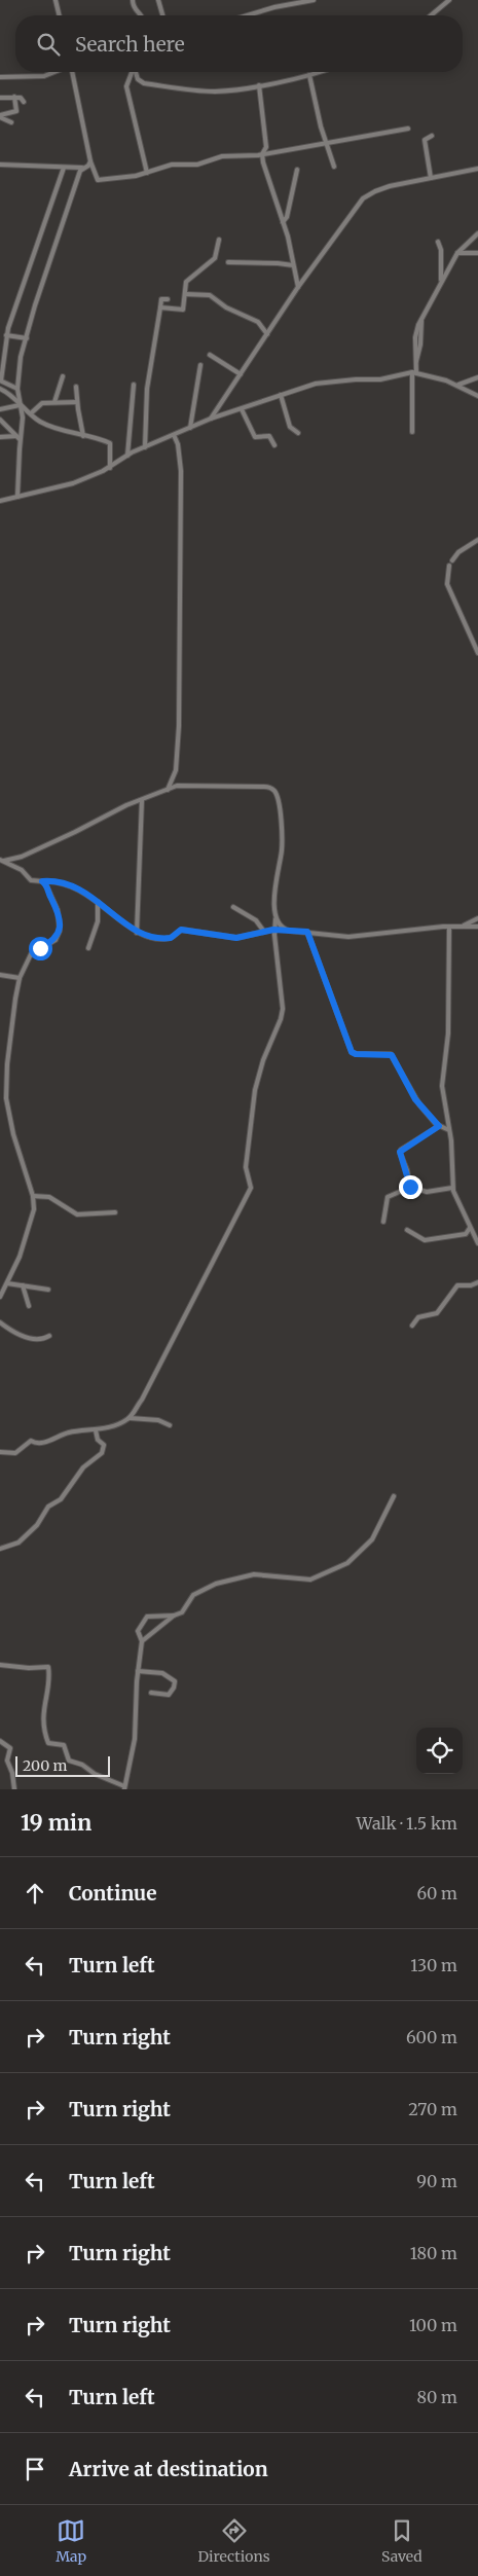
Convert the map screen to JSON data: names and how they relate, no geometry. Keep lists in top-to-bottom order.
{
  "scale_bar": "200 m",
  "page": {
    "search": "Search here",
    "scale": "200 m",
    "heading": ["19 min", "Walk · 1.5 km"],
    "list": [
      ["Continue", "60 m"],
      ["Turn left", "130 m"],
      ["Turn right", "600 m"],
      ["Turn right", "270 m"],
      ["Turn left", "90 m"],
      ["Turn right", "180 m"],
      ["Turn right", "100 m"],
      ["Turn left", "80 m"],
      "Arrive at destination"
    ],
    "nav": ["Map", "Directions", "Saved"]
  }
}
